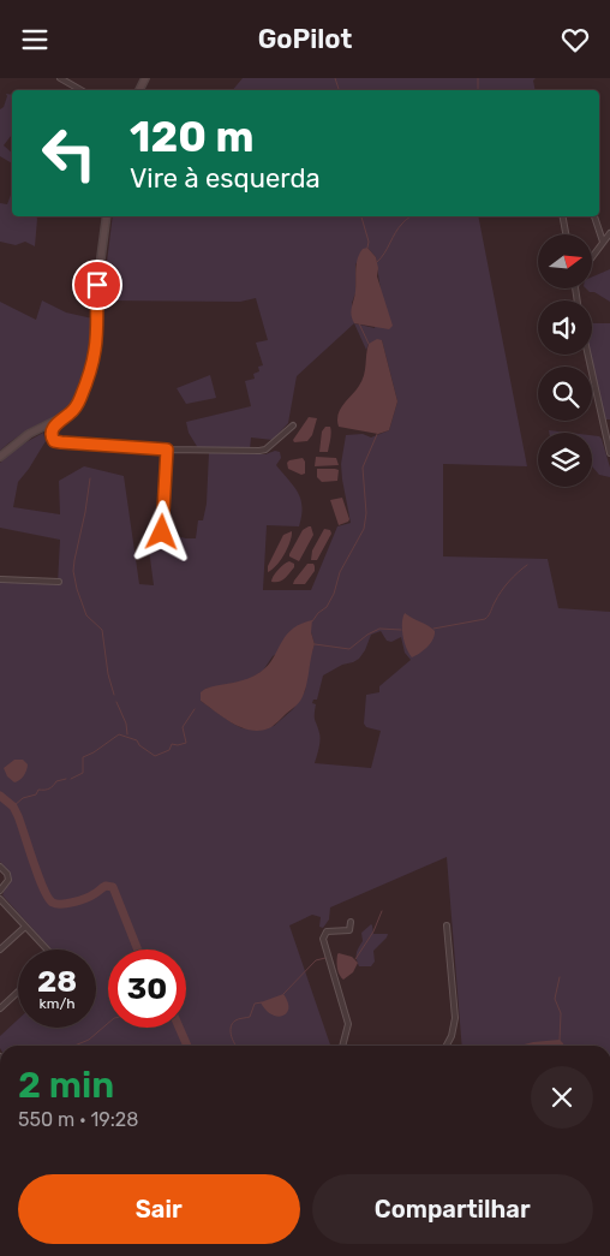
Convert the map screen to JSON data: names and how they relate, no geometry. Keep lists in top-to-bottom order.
{
  "north": "right",
  "page": {
    "header": "GoPilot",
    "turn": ["120 m", "Vire à esquerda"],
    "speed": "28 km/h",
    "limit": "30",
    "heading": ["2 min", "550 m · 19:28"],
    "buttons": ["Sair", "Compartilhar"]
  }
}
